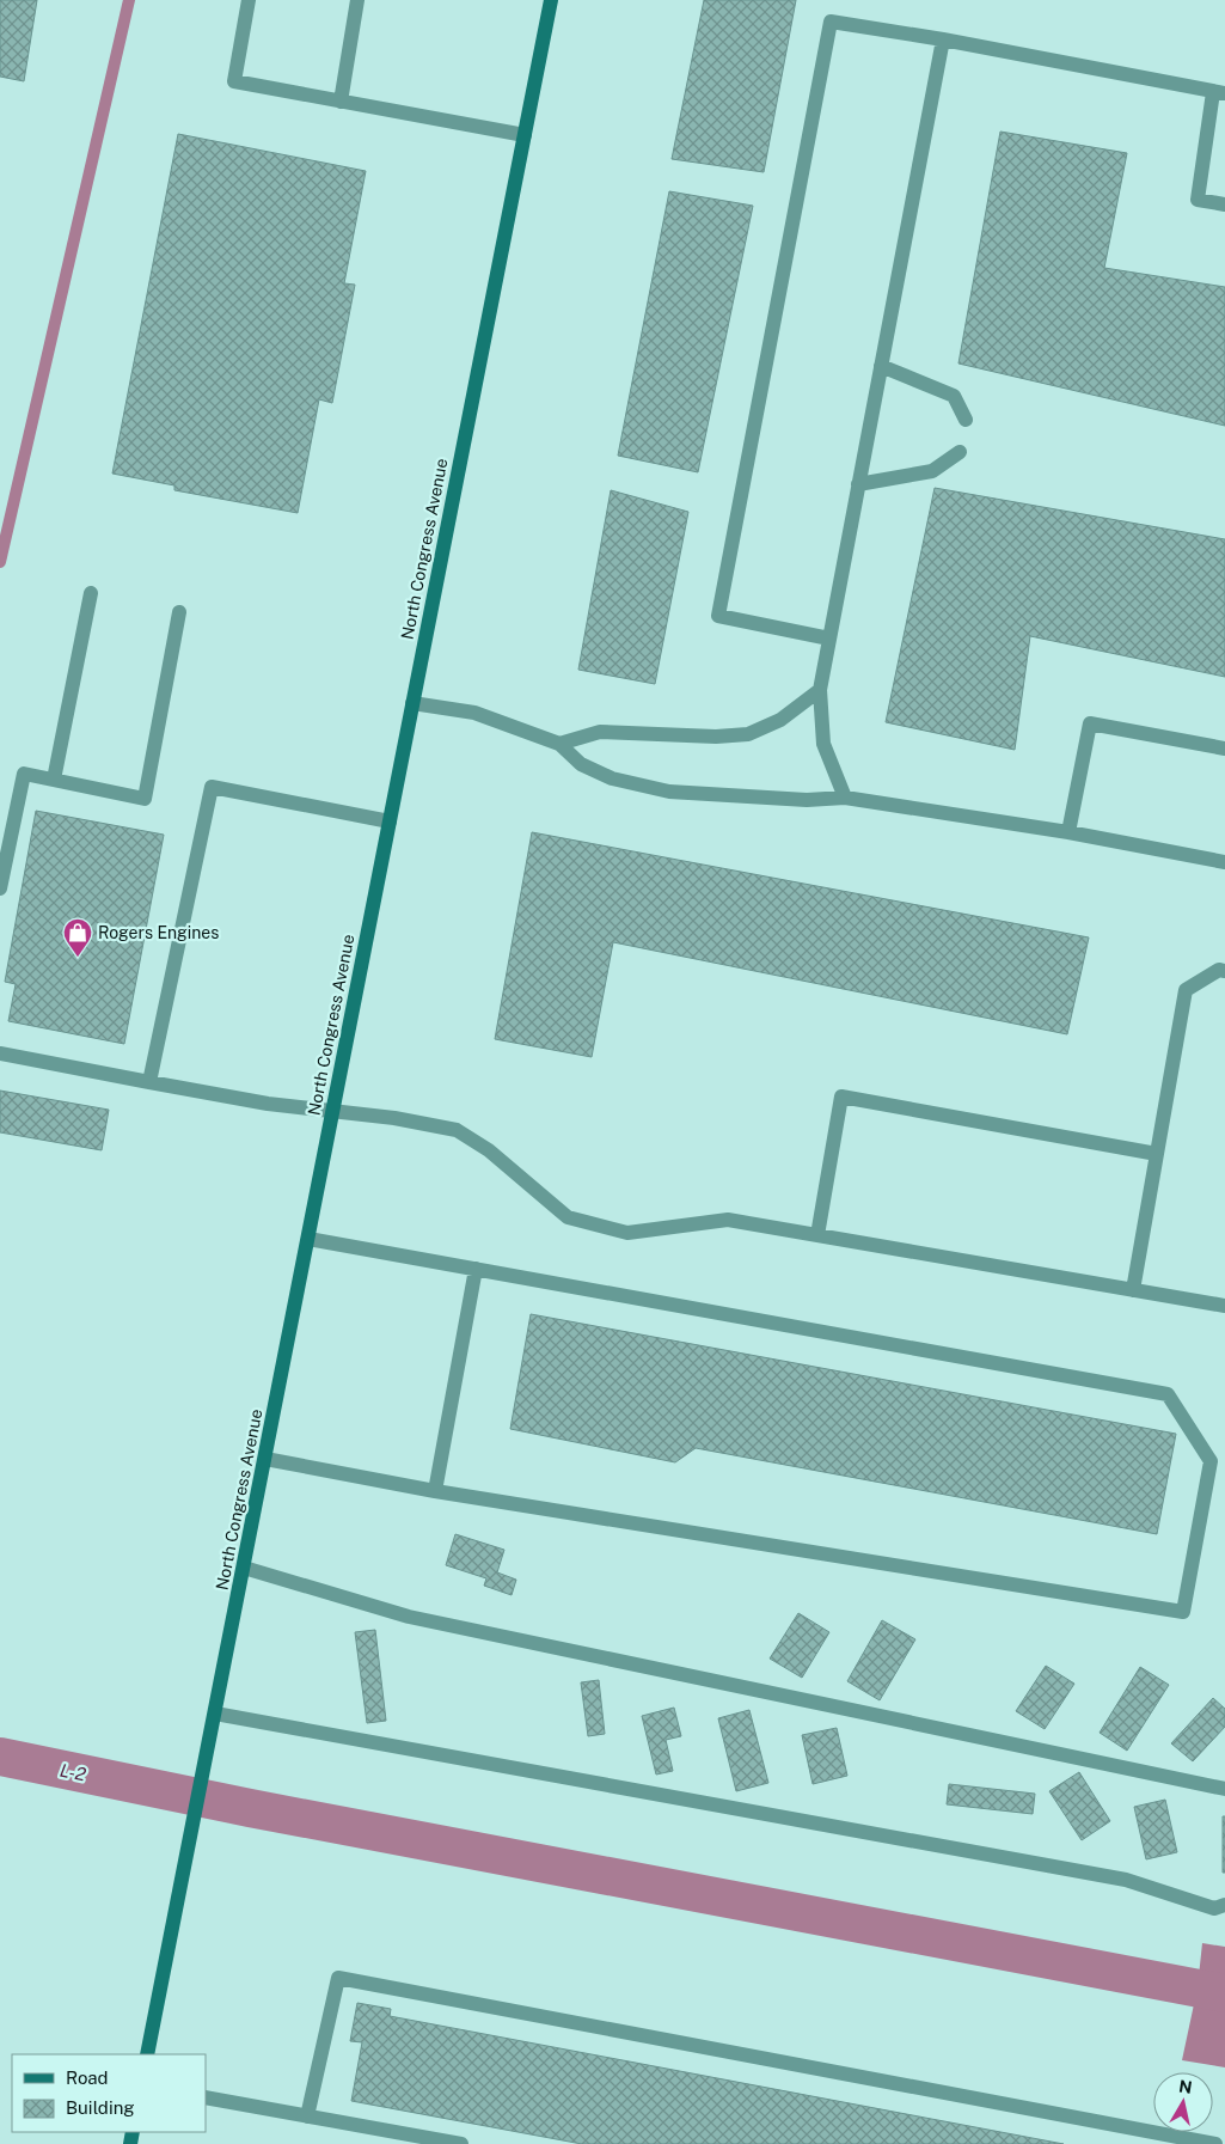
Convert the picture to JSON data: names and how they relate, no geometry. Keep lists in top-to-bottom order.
{
  "streets": {
    "street": ["North Congress Avenue"]
  },
  "water": ["L-2"],
  "places": {
    "shop": ["Rogers Engines"]
  },
  "legend": ["Road", "Building"],
  "north": "top"
}
